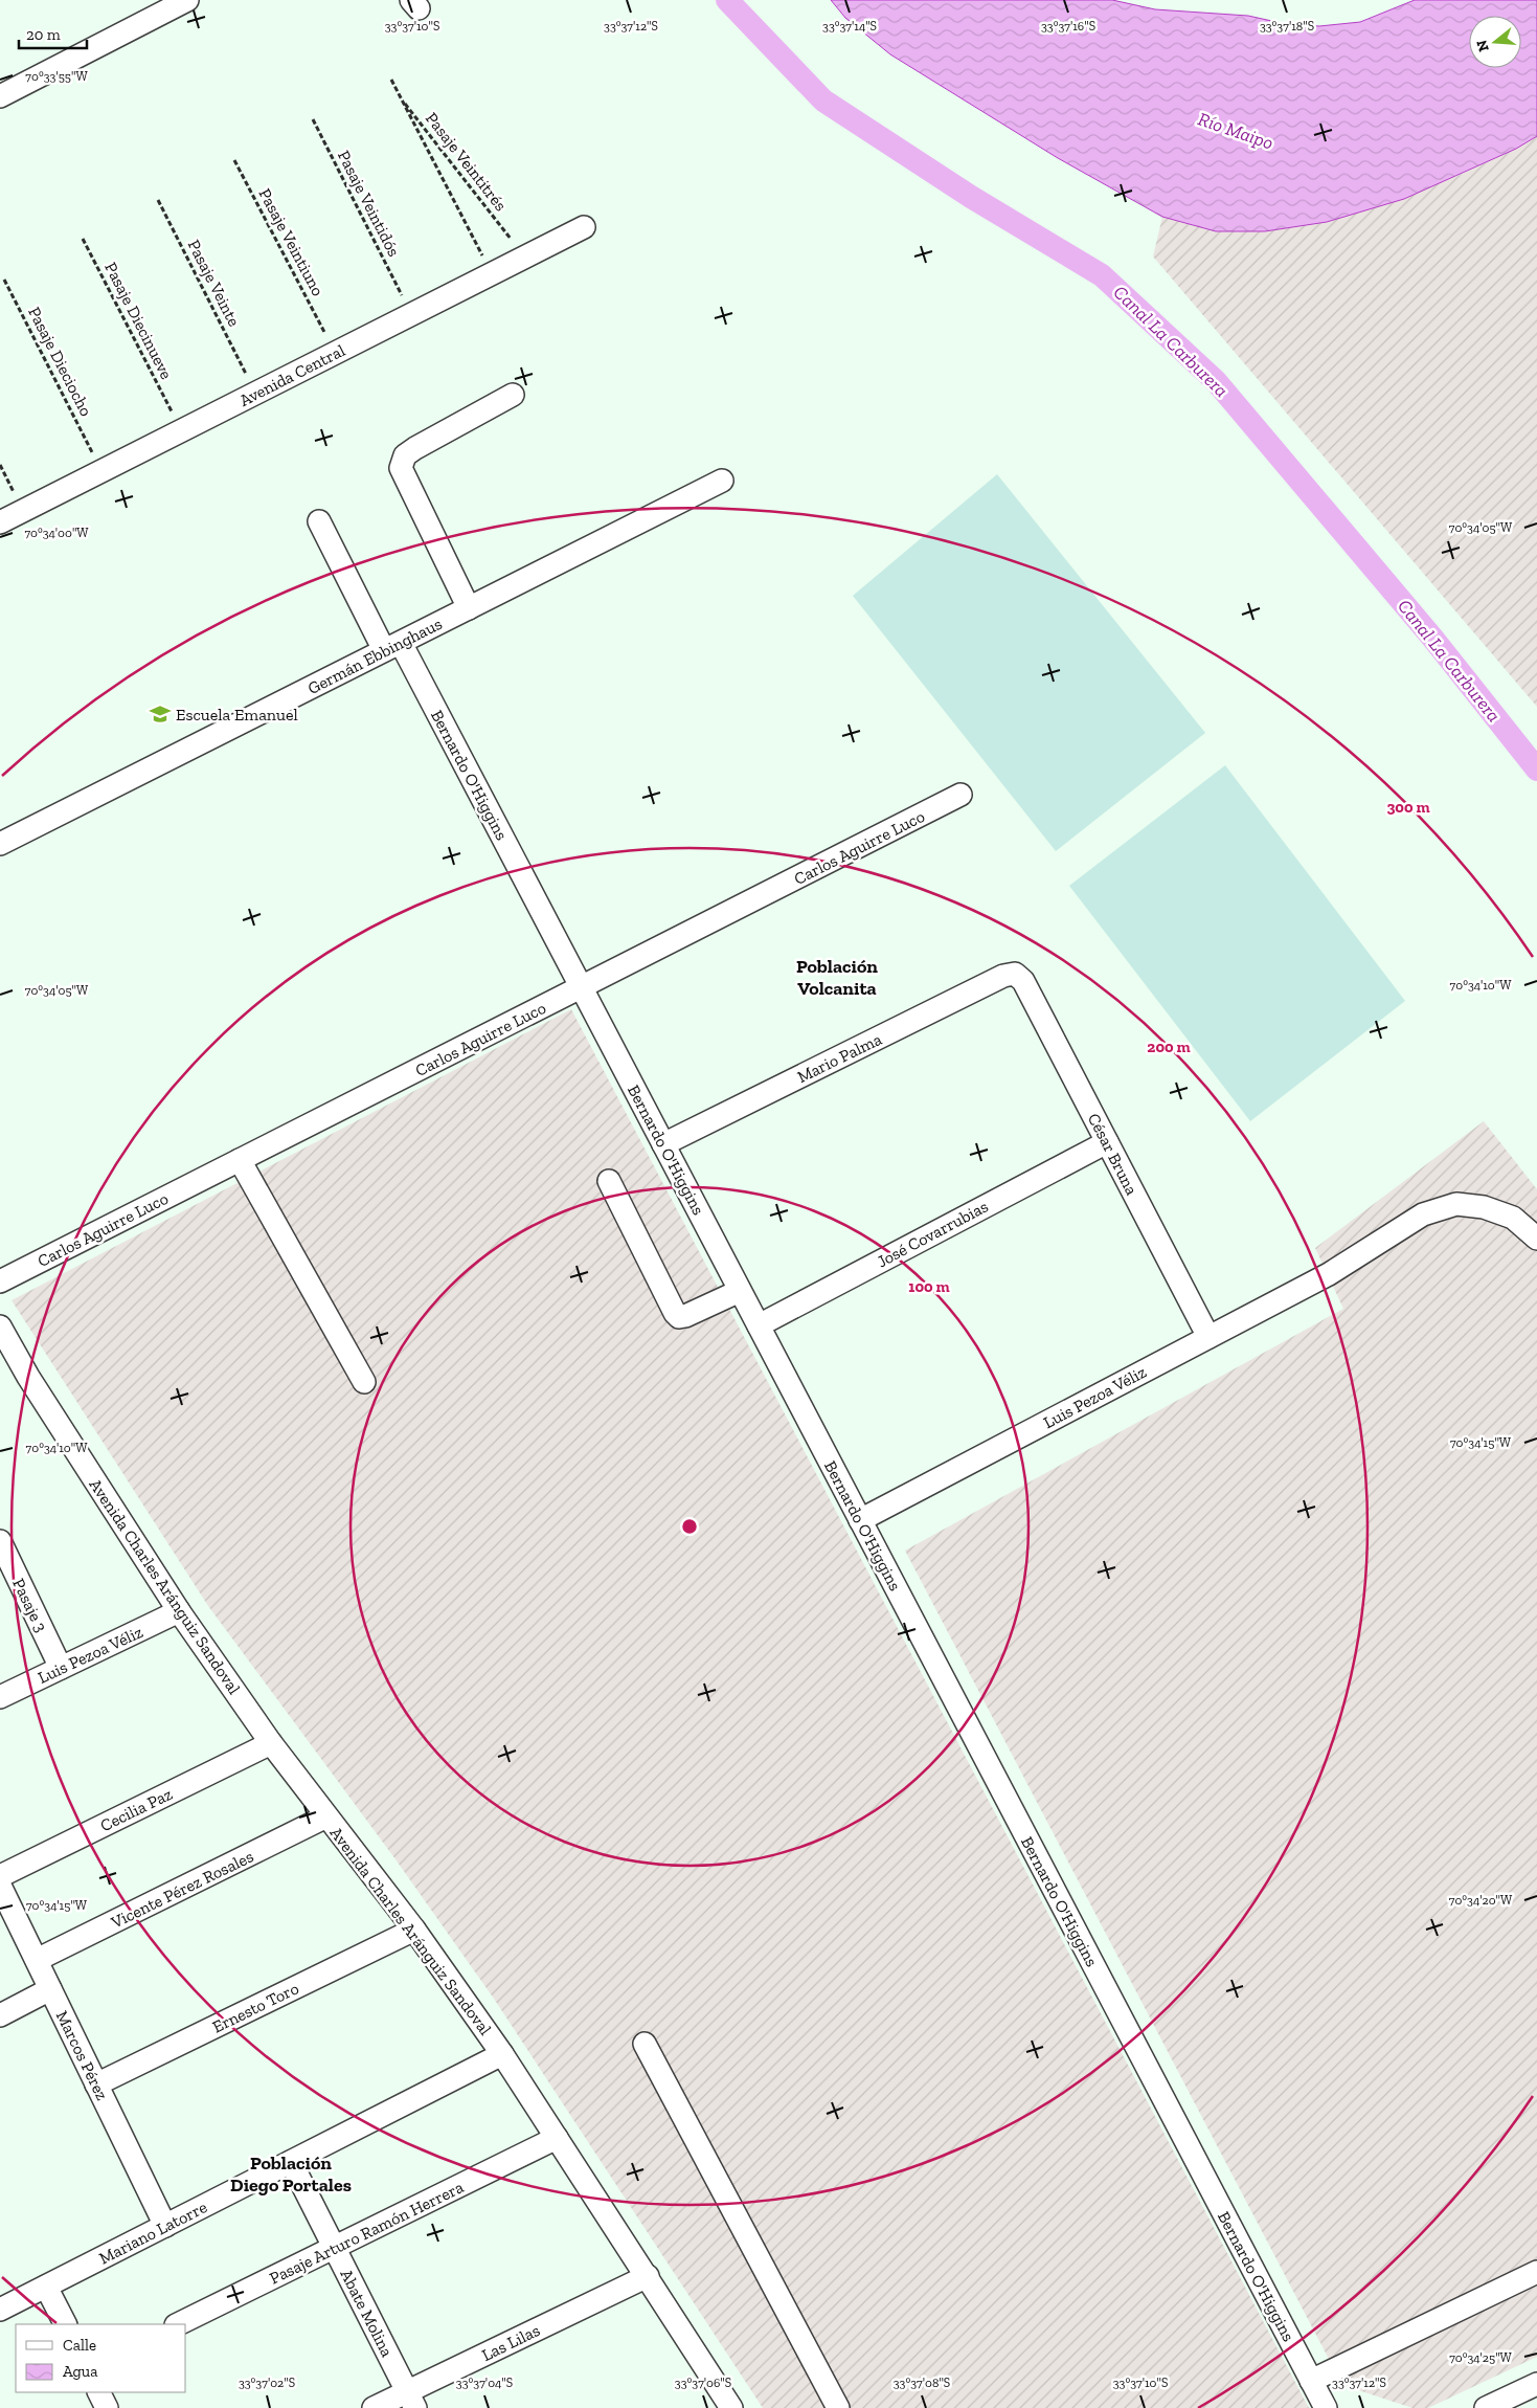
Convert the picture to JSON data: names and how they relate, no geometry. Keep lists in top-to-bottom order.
{
  "streets": {
    "street": [
      "Avenida Central",
      "Germán Ebbinghaus",
      "Bernardo O'Higgins",
      "Carlos Aguirre Luco",
      "Mario Palma",
      "César Bruna",
      "José Covarrubias",
      "Luis Pezoa Véliz",
      "Avenida Charles Aránguiz Sandoval",
      "Pasaje 3",
      "Cecilia Paz",
      "Vicente Pérez Rosales",
      "Ernesto Toro",
      "Marcos Pérez",
      "Mariano Latorre",
      "Pasaje Arturo Ramón Herrera",
      "Abate Molina",
      "Las Lilas"
    ],
    "path": [
      "Pasaje Veintitrés",
      "Pasaje Veintidós",
      "Pasaje Veintiuno",
      "Pasaje Veinte",
      "Pasaje Diecinueve",
      "Pasaje Dieciocho"
    ]
  },
  "crossings": [
    ["Germán Ebbinghaus", "Bernardo O'Higgins"],
    ["Bernardo O'Higgins", "Carlos Aguirre Luco"],
    ["Bernardo O'Higgins", "Mario Palma"],
    ["Bernardo O'Higgins", "José Covarrubias"],
    ["Bernardo O'Higgins", "Luis Pezoa Véliz"],
    ["Mario Palma", "César Bruna"],
    ["César Bruna", "José Covarrubias"],
    ["César Bruna", "Luis Pezoa Véliz"],
    ["Luis Pezoa Véliz", "Avenida Charles Aránguiz Sandoval"],
    ["Luis Pezoa Véliz", "Pasaje 3"],
    ["Avenida Charles Aránguiz Sandoval", "Cecilia Paz"],
    ["Avenida Charles Aránguiz Sandoval", "Vicente Pérez Rosales"],
    ["Avenida Charles Aránguiz Sandoval", "Ernesto Toro"],
    ["Avenida Charles Aránguiz Sandoval", "Mariano Latorre"],
    ["Avenida Charles Aránguiz Sandoval", "Pasaje Arturo Ramón Herrera"],
    ["Avenida Charles Aránguiz Sandoval", "Las Lilas"],
    ["Vicente Pérez Rosales", "Marcos Pérez"],
    ["Ernesto Toro", "Marcos Pérez"],
    ["Marcos Pérez", "Mariano Latorre"],
    ["Mariano Latorre", "Abate Molina"],
    ["Pasaje Arturo Ramón Herrera", "Abate Molina"],
    ["Abate Molina", "Las Lilas"]
  ],
  "districts": ["Población Volcanita", "Población Diego Portales"],
  "water": ["Río Maipo", "Canal La Carburera"],
  "places": {
    "school or university": ["Escuela Emanuel"]
  },
  "legend": ["Calle", "Agua"],
  "scale_bar": "20 m",
  "north": "left",
  "coordinates": [
    "33°37'10\"S",
    "33°37'12\"S",
    "33°37'14\"S",
    "33°37'16\"S",
    "33°37'18\"S",
    "70°33'55\"W",
    "70°34'05\"W",
    "70°34'00\"W",
    "70°34'10\"W",
    "70°34'15\"W",
    "70°34'20\"W",
    "70°34'25\"W",
    "33°37'02\"S",
    "33°37'04\"S",
    "33°37'06\"S",
    "33°37'08\"S"
  ],
  "rings": ["300 m", "200 m", "100 m"]
}
